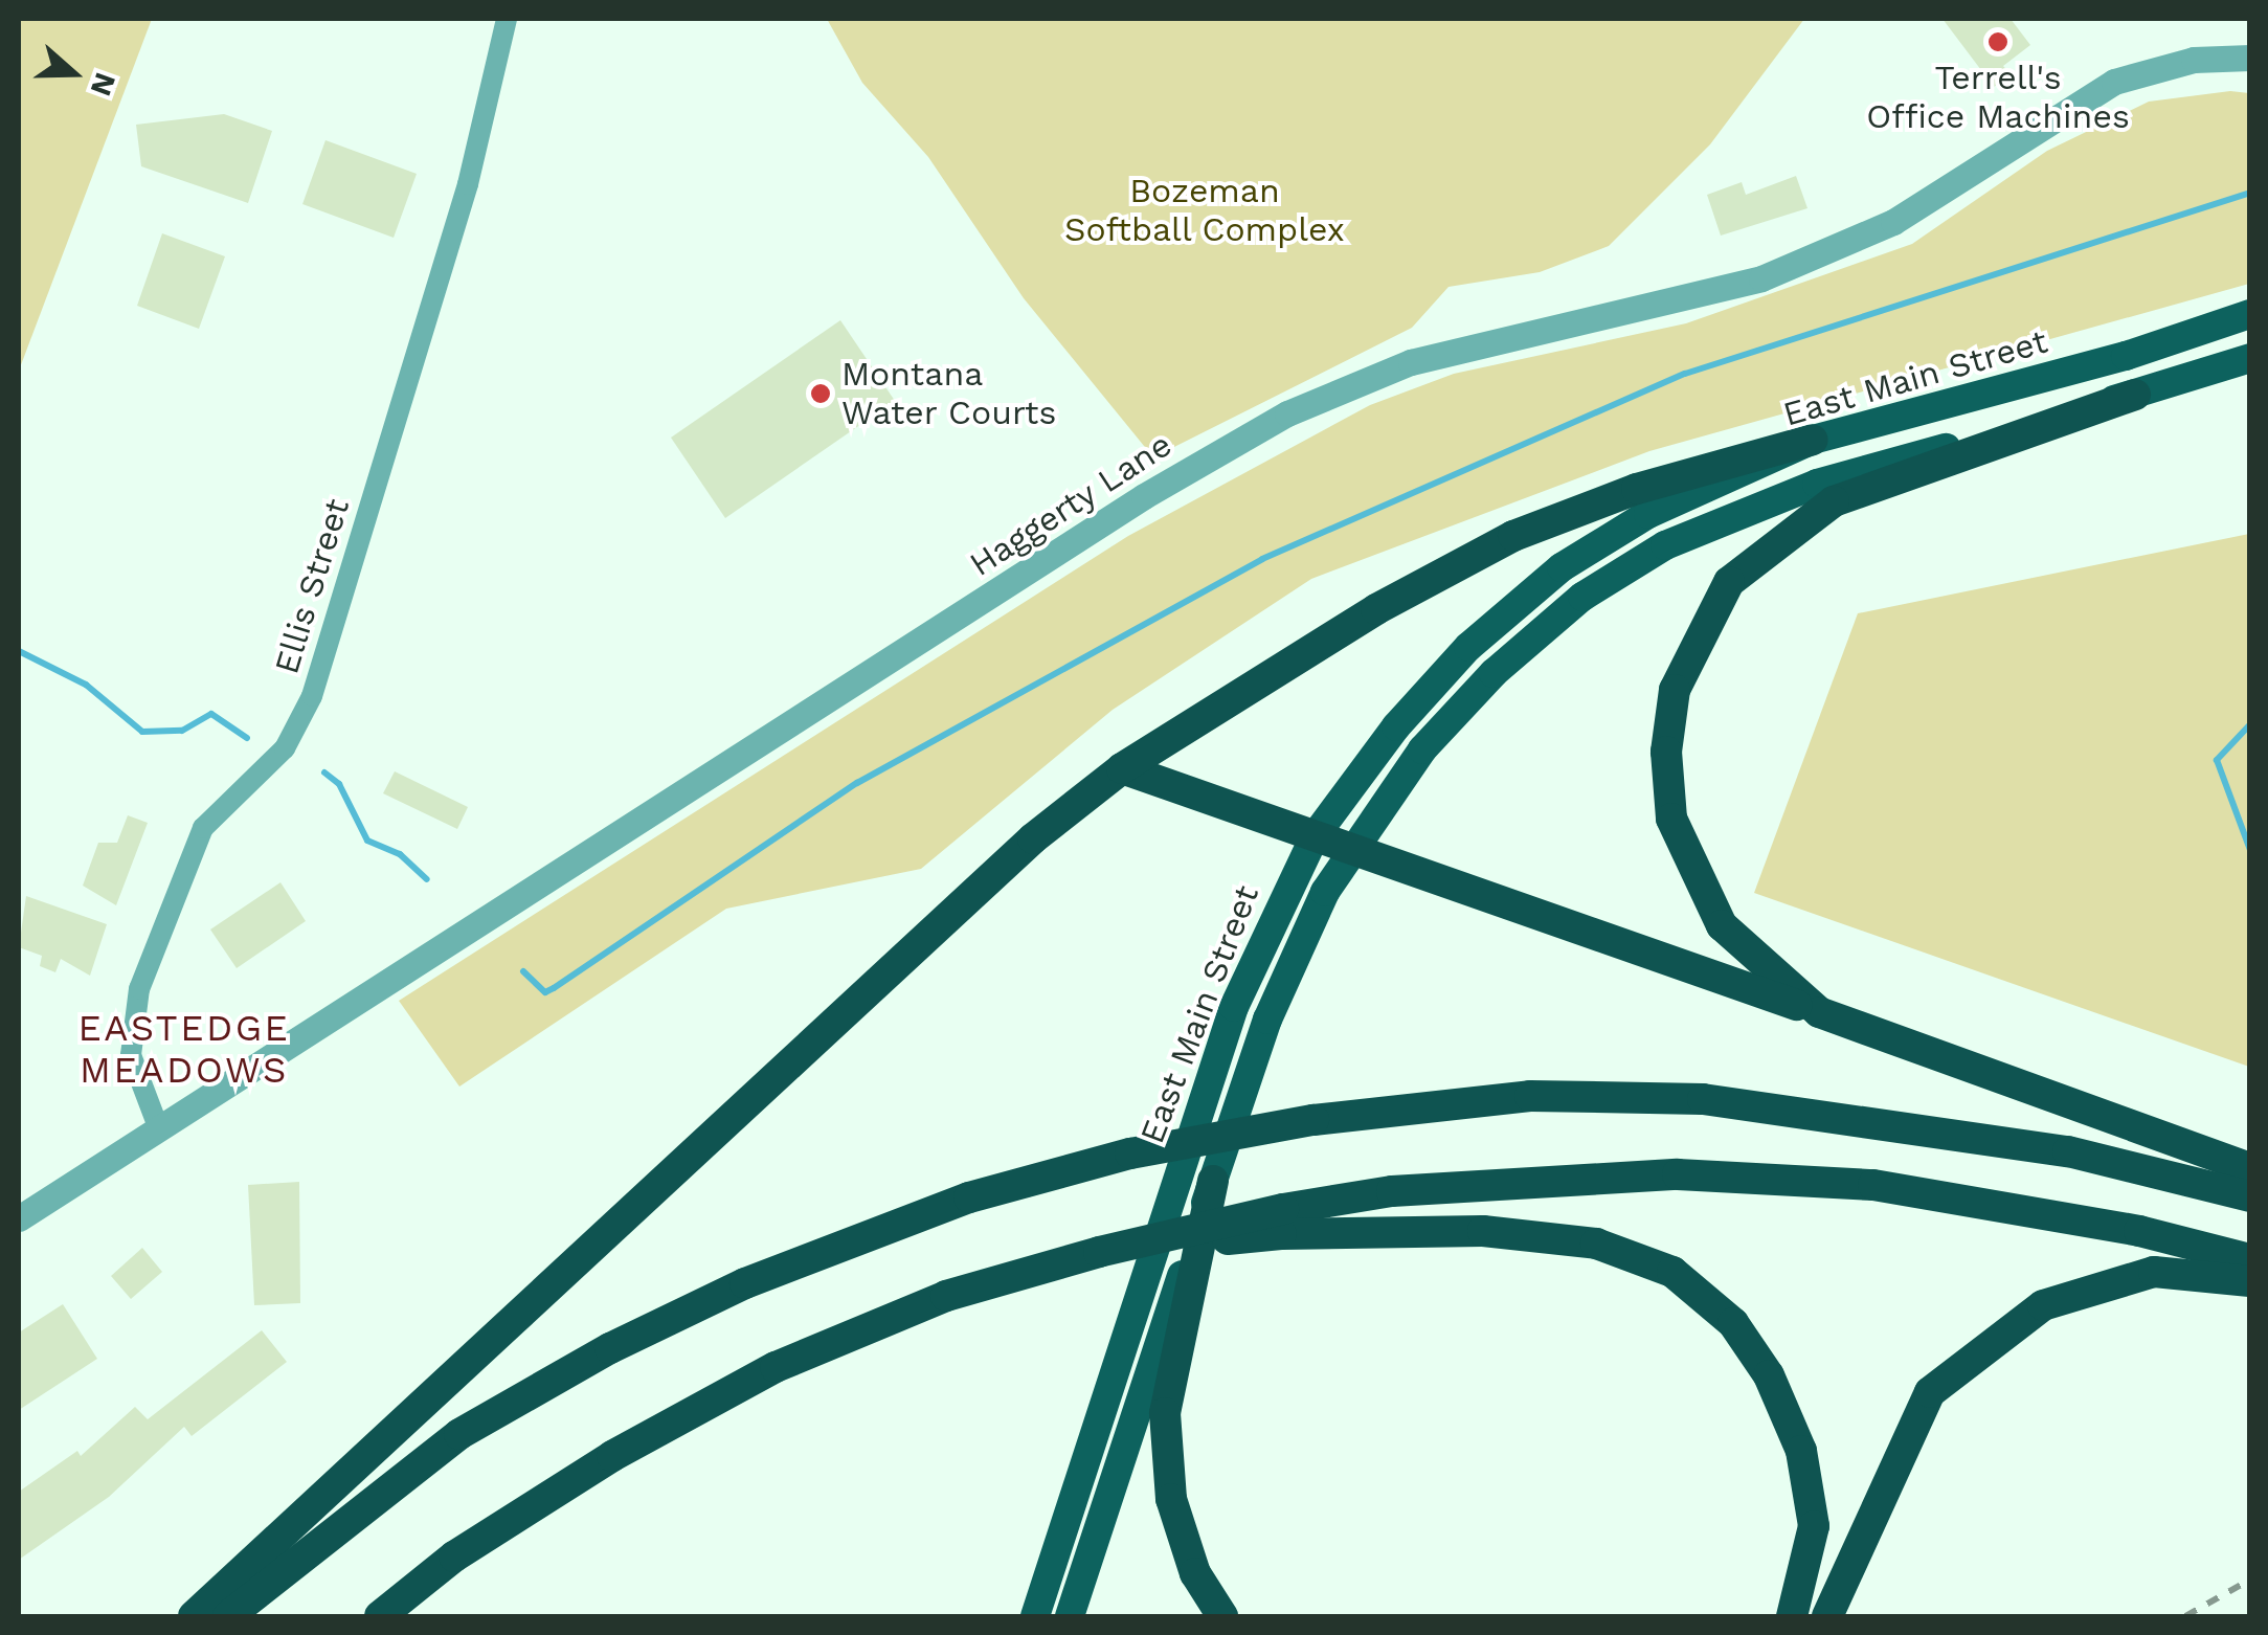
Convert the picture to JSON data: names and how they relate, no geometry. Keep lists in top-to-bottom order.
{
  "streets": {
    "highway": ["East Main Street"],
    "street": ["Haggerty Lane", "Ellis Street"]
  },
  "crossings": [
    ["Haggerty Lane", "Ellis Street"]
  ],
  "districts": ["EASTEDGE MEADOWS"],
  "parks": ["Bozeman Softball Complex"],
  "places": ["Terrell's Office Machines", "Montana Water Courts"],
  "north": "right"
}
